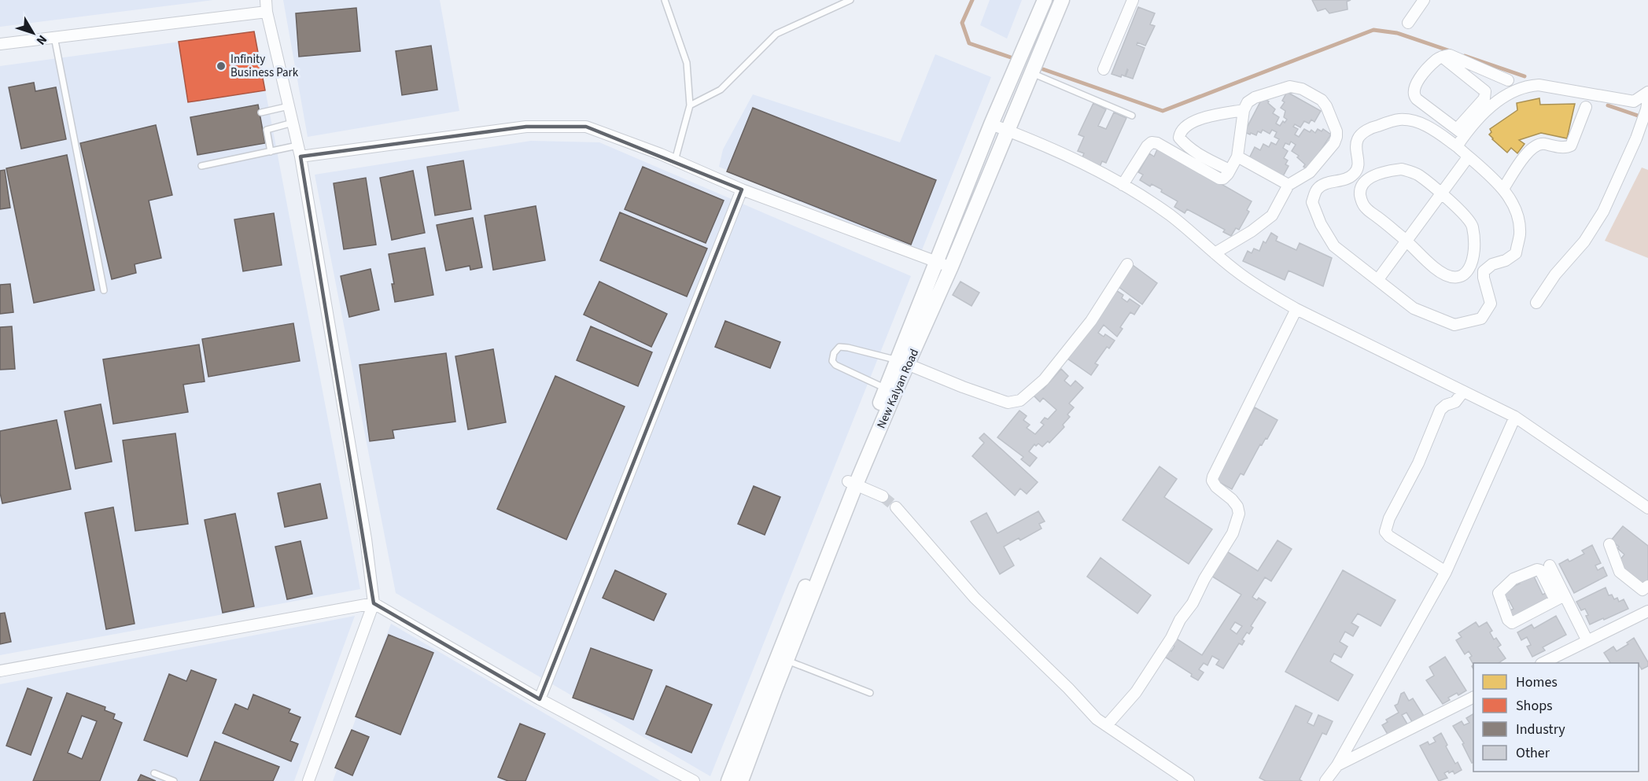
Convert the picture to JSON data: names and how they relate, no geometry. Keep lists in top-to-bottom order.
{
  "streets": {
    "street": ["New Kalyan Road"]
  },
  "places": ["Infinity Business Park"],
  "legend": [
    "Homes",
    "Shops",
    "Industry",
    "Other"
  ],
  "north": "bottom right"
}
